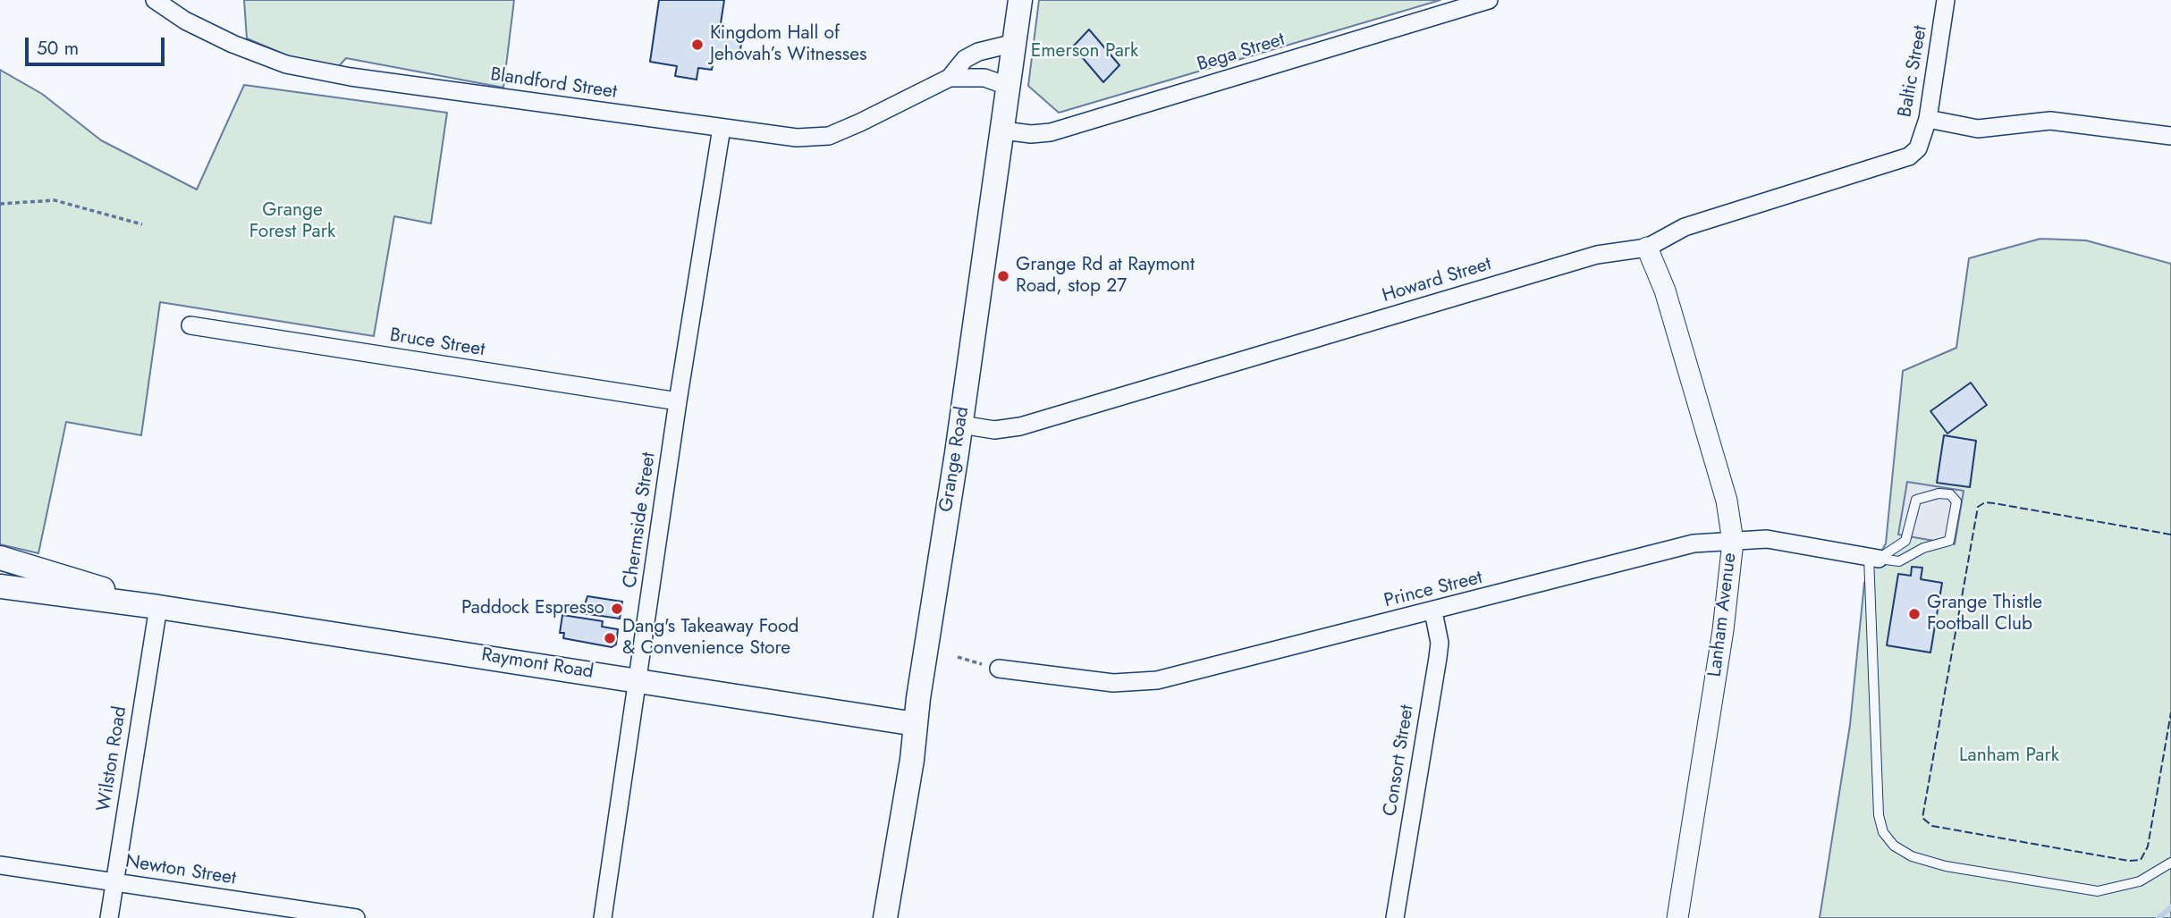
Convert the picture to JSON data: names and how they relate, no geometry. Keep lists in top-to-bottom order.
{
  "streets": {
    "main road": ["Grange Road", "Raymont Road"],
    "street": [
      "Bega Street",
      "Baltic Street",
      "Blandford Street",
      "Howard Street",
      "Bruce Street",
      "Chermside Street",
      "Prince Street",
      "Lanham Avenue",
      "Wilston Road",
      "Consort Street",
      "Newton Street"
    ]
  },
  "crossings": [
    ["Bega Street", "Grange Road"],
    ["Baltic Street", "Howard Street"],
    ["Blandford Street", "Grange Road"],
    ["Blandford Street", "Chermside Street"],
    ["Howard Street", "Grange Road"],
    ["Howard Street", "Lanham Avenue"],
    ["Bruce Street", "Chermside Street"],
    ["Grange Road", "Raymont Road"],
    ["Chermside Street", "Raymont Road"],
    ["Prince Street", "Lanham Avenue"],
    ["Prince Street", "Consort Street"],
    ["Raymont Road", "Wilston Road"],
    ["Wilston Road", "Newton Street"]
  ],
  "parks": ["Emerson Park", "Grange Forest Park", "Lanham Park"],
  "places": [
    "Kingdom Hall of Jehovah’s Witnesses",
    "Grange Rd at Raymont Road, stop 27",
    "Paddock Espresso",
    "Grange Thistle Football Club",
    "Dang's Takeaway Food & Convenience Store"
  ],
  "scale_bar": "50 m"
}
